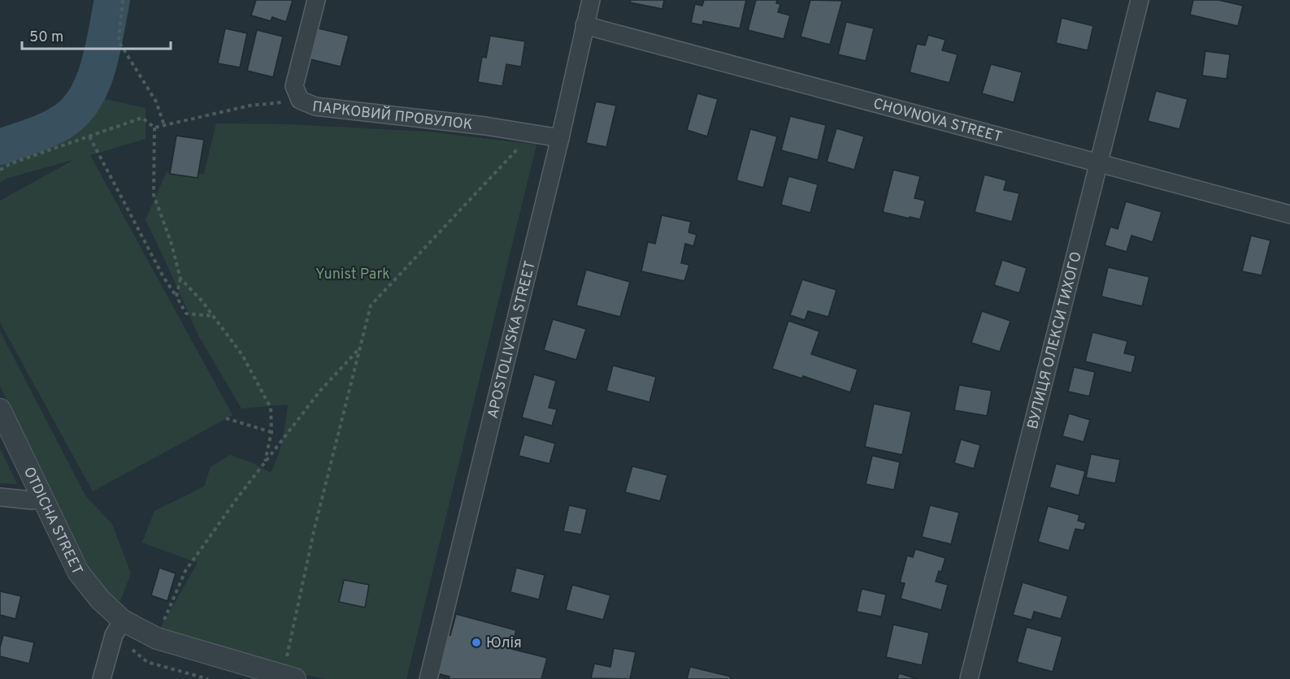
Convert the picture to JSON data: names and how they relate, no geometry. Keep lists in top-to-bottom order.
{
  "streets": {
    "street": [
      "ПАРКОВИЙ ПРОВУЛОК",
      "CHOVNOVA STREET",
      "APOSTOLIVSKA STREET",
      "ВУЛИЦЯ ОЛЕКСИ ТИХОГО",
      "OTDICHA STREET"
    ]
  },
  "crossings": [
    ["ПАРКОВИЙ ПРОВУЛОК", "APOSTOLIVSKA STREET"],
    ["CHOVNOVA STREET", "APOSTOLIVSKA STREET"],
    ["CHOVNOVA STREET", "ВУЛИЦЯ ОЛЕКСИ ТИХОГО"]
  ],
  "parks": ["Yunist Park"],
  "places": ["Юлія"],
  "scale_bar": "50 m"
}
